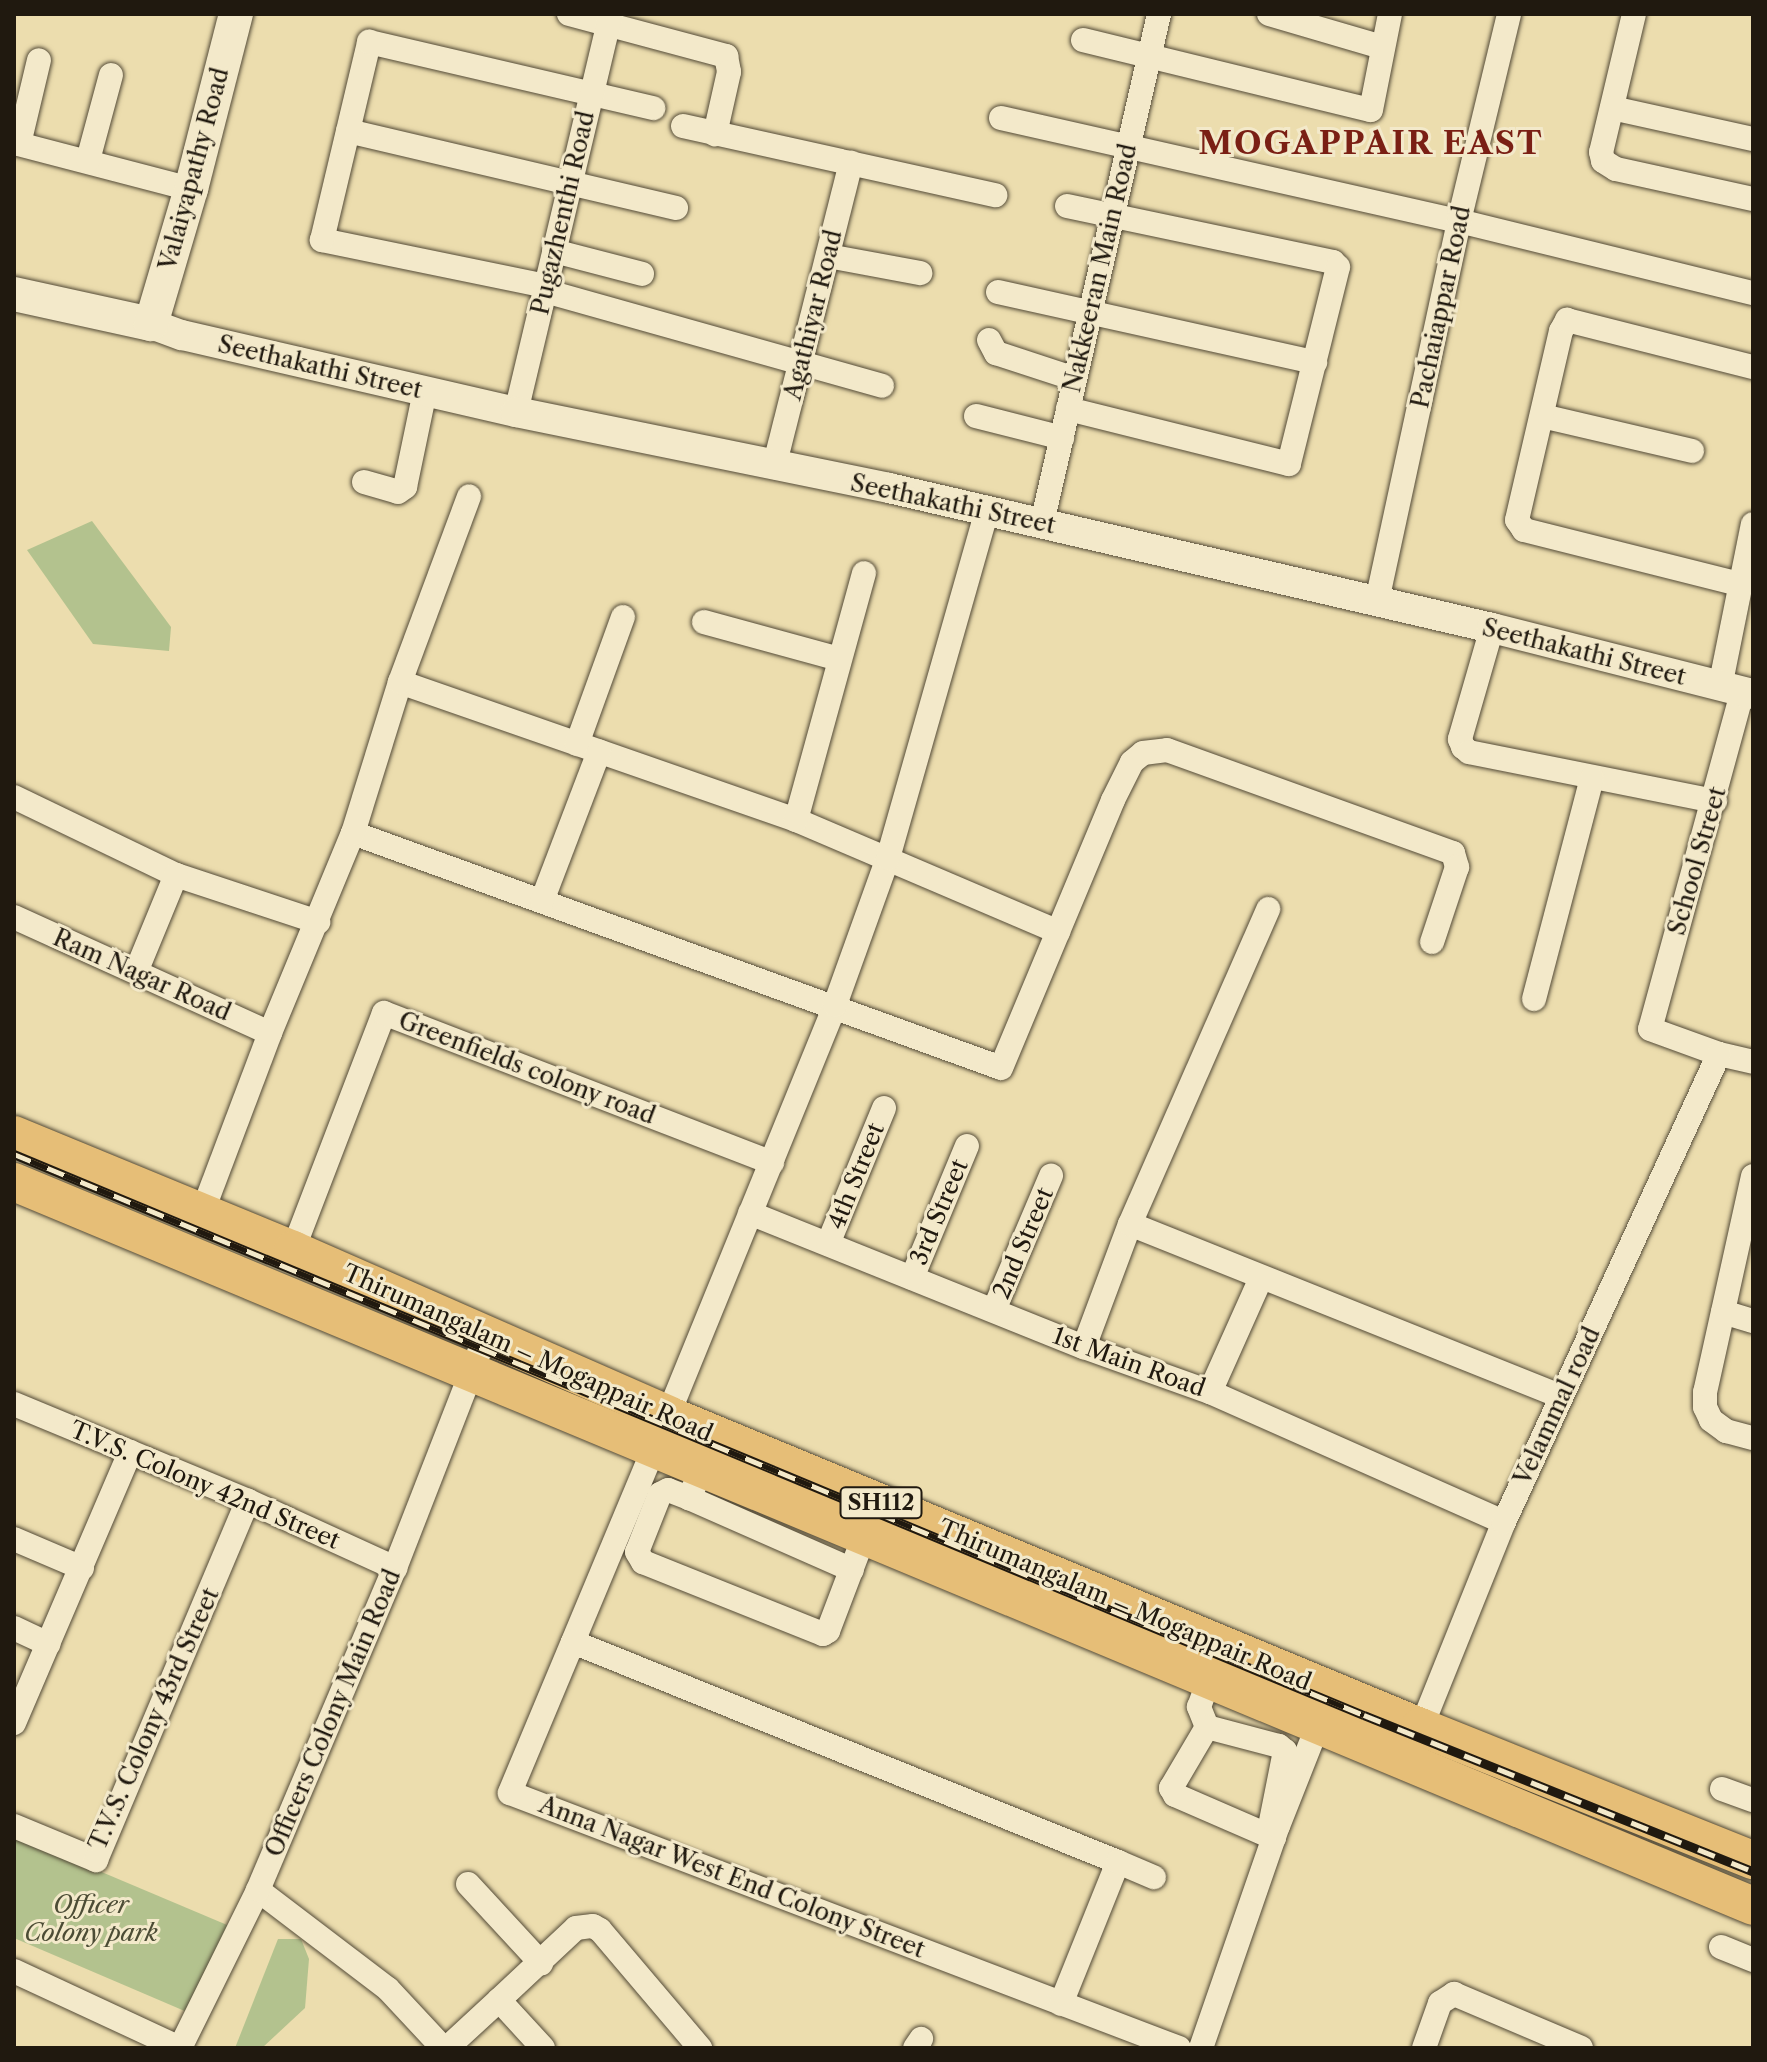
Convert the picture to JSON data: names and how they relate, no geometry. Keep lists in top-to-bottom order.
{
  "streets": {
    "main road": ["Valaiyapathy Road", "Thirumangalam – Mogappair Road", "SH112"],
    "street": [
      "Pugazhenthi Road",
      "Nakkeeran Main Road",
      "Pachaiappar Road",
      "Agathiyar Road",
      "Seethakathi Street",
      "School Street",
      "Ram Nagar Road",
      "Greenfields colony road",
      "4th Street",
      "3rd Street",
      "2nd Street",
      "1st Main Road",
      "Velammal road",
      "T.V.S. Colony 42nd Street",
      "Officers Colony Main Road",
      "T.V.S. Colony 43rd Street",
      "Anna Nagar West End Colony Street"
    ]
  },
  "crossings": [
    ["Valaiyapathy Road", "Seethakathi Street"],
    ["Pugazhenthi Road", "Seethakathi Street"],
    ["Nakkeeran Main Road", "Seethakathi Street"],
    ["Pachaiappar Road", "Seethakathi Street"],
    ["Agathiyar Road", "Seethakathi Street"],
    ["Seethakathi Street", "School Street"],
    ["Seethakathi Street", "Anna Nagar West End Colony Street"],
    ["School Street", "Velammal road"],
    ["Greenfields colony road", "Thirumangalam – Mogappair Road"],
    ["Greenfields colony road", "Anna Nagar West End Colony Street"],
    ["4th Street", "1st Main Road"],
    ["3rd Street", "1st Main Road"],
    ["2nd Street", "1st Main Road"],
    ["Thirumangalam – Mogappair Road", "Velammal road"],
    ["Thirumangalam – Mogappair Road", "Officers Colony Main Road"],
    ["Thirumangalam – Mogappair Road", "Anna Nagar West End Colony Street"],
    ["1st Main Road", "Velammal road"],
    ["1st Main Road", "Anna Nagar West End Colony Street"],
    ["T.V.S. Colony 42nd Street", "Officers Colony Main Road"],
    ["T.V.S. Colony 42nd Street", "T.V.S. Colony 43rd Street"]
  ],
  "districts": ["MOGAPPAIR EAST"],
  "parks": ["Officer Colony park"]
}
